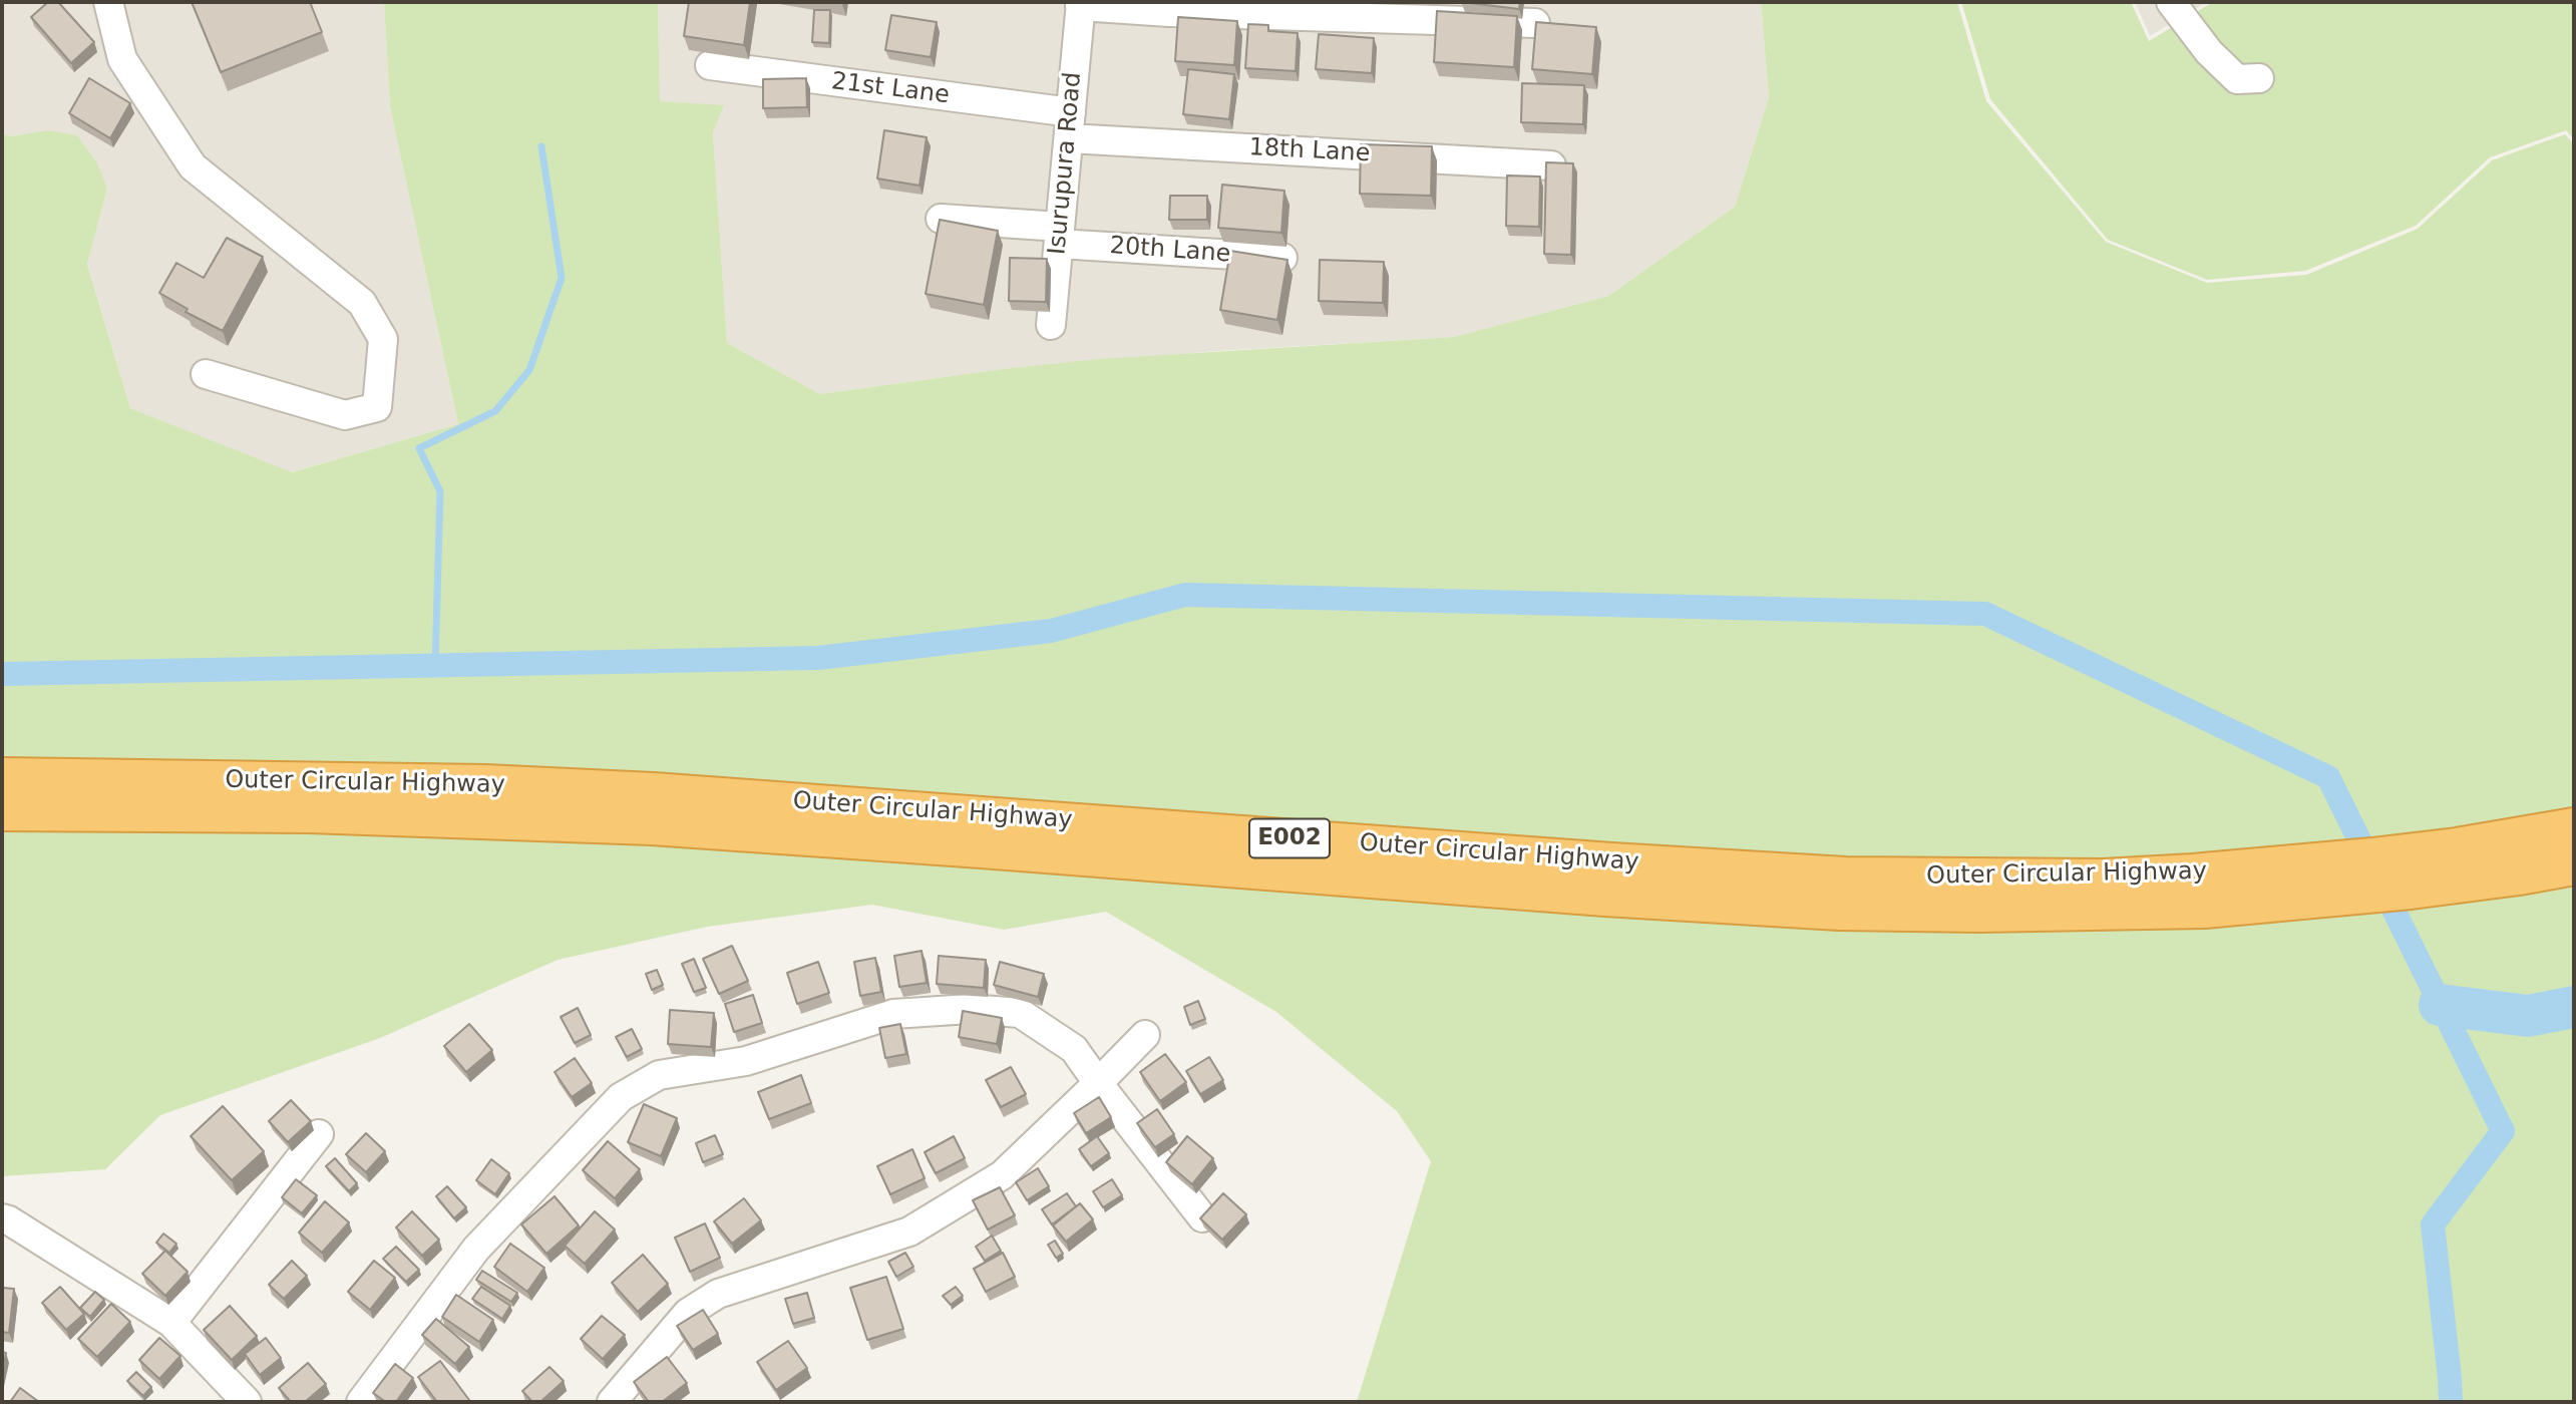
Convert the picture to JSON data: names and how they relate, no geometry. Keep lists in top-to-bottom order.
{
  "streets": {
    "highway": ["Outer Circular Highway", "E002"],
    "street": [
      "21st Lane",
      "18th Lane",
      "Isurupura Road",
      "20th Lane"
    ]
  },
  "crossings": [
    ["21st Lane", "18th Lane"],
    ["21st Lane", "Isurupura Road"],
    ["18th Lane", "Isurupura Road"],
    ["Isurupura Road", "20th Lane"]
  ]
}
